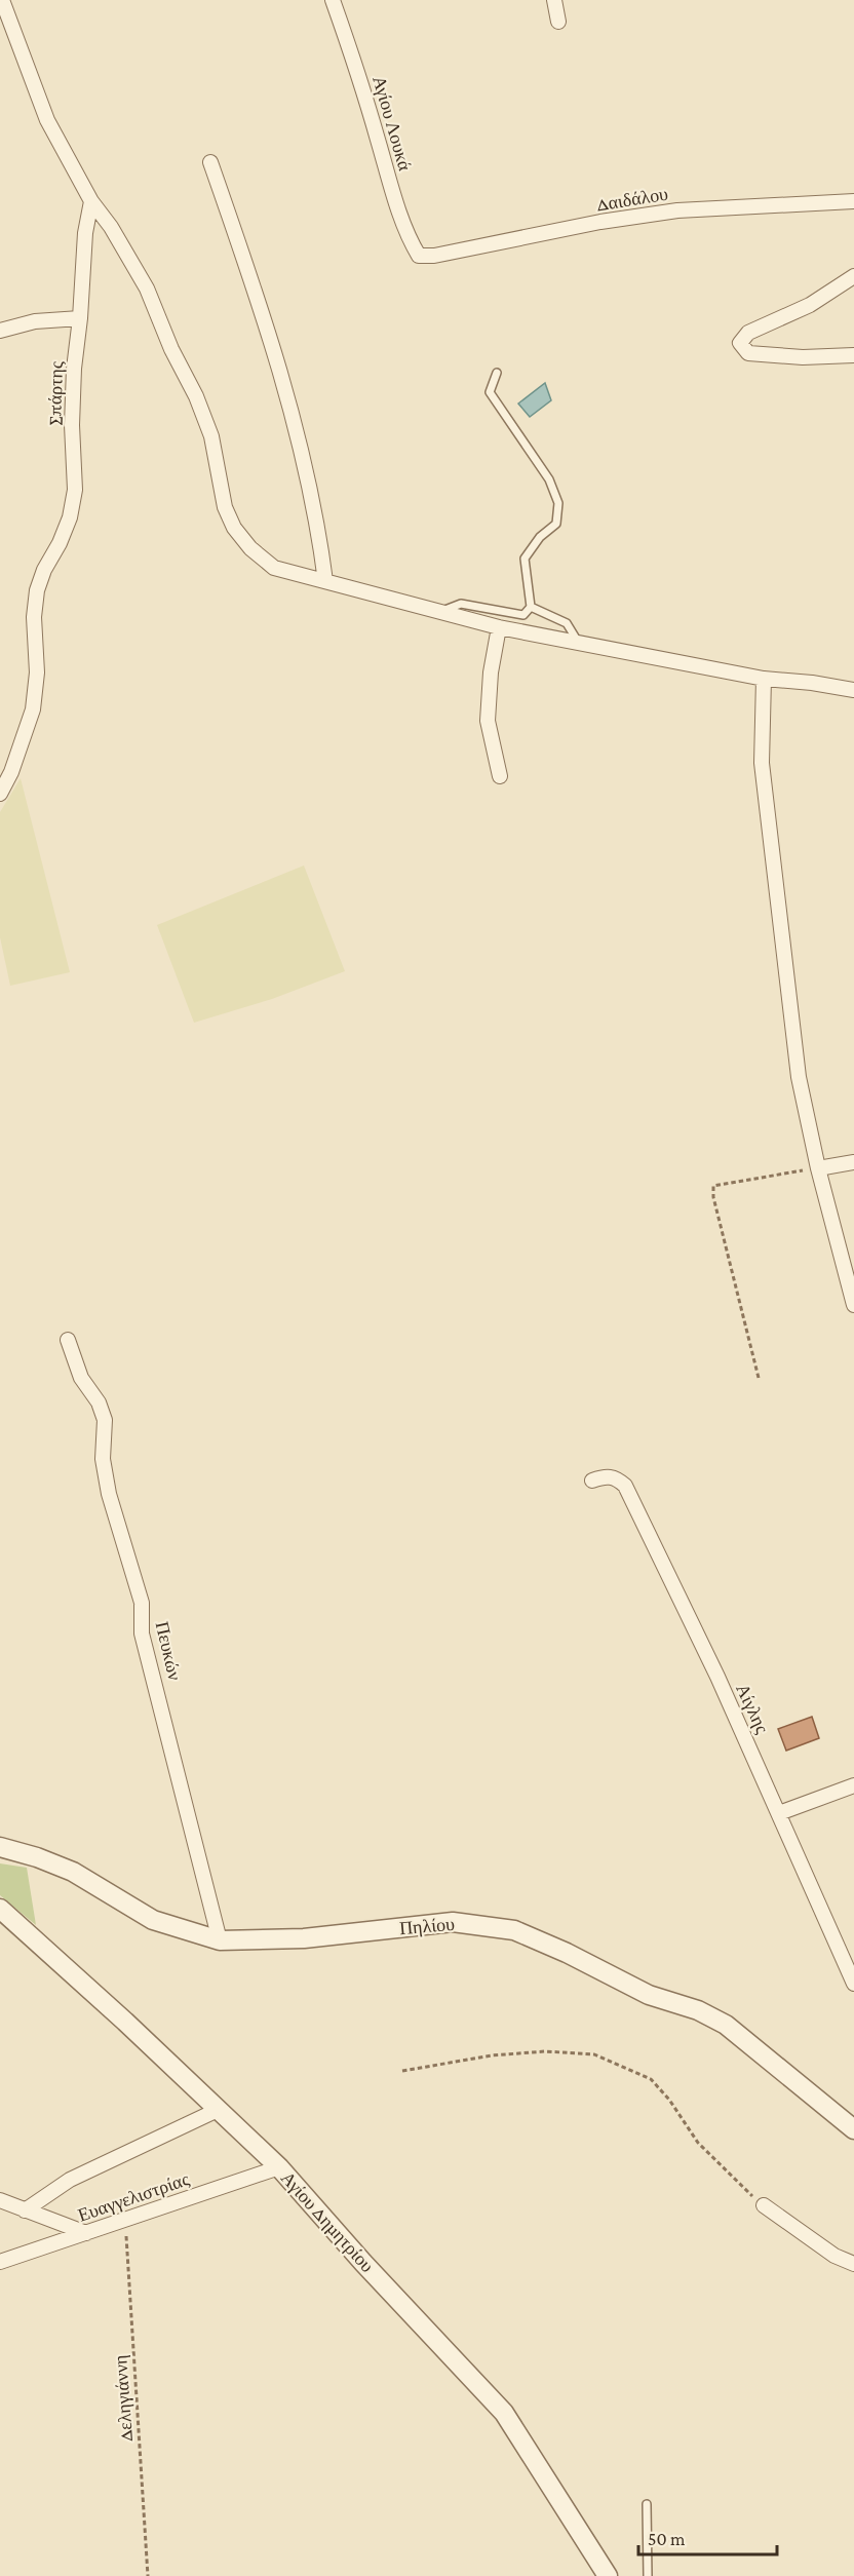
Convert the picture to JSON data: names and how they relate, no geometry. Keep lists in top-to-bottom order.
{
  "streets": {
    "street": [
      "Αγίου Λουκά",
      "Δαιδάλου",
      "Σπάρτης",
      "Πευκών",
      "Αίγλης",
      "Πηλίου",
      "Ευαγγελιστρίας",
      "Αγίου Δημητρίου"
    ],
    "path": ["Δεληγιάννη"]
  },
  "crossings": [
    ["Αγίου Λουκά", "Δαιδάλου"],
    ["Πευκών", "Πηλίου"],
    ["Ευαγγελιστρίας", "Αγίου Δημητρίου"],
    ["Ευαγγελιστρίας", "Δεληγιάννη"]
  ],
  "scale_bar": "50 m"
}
